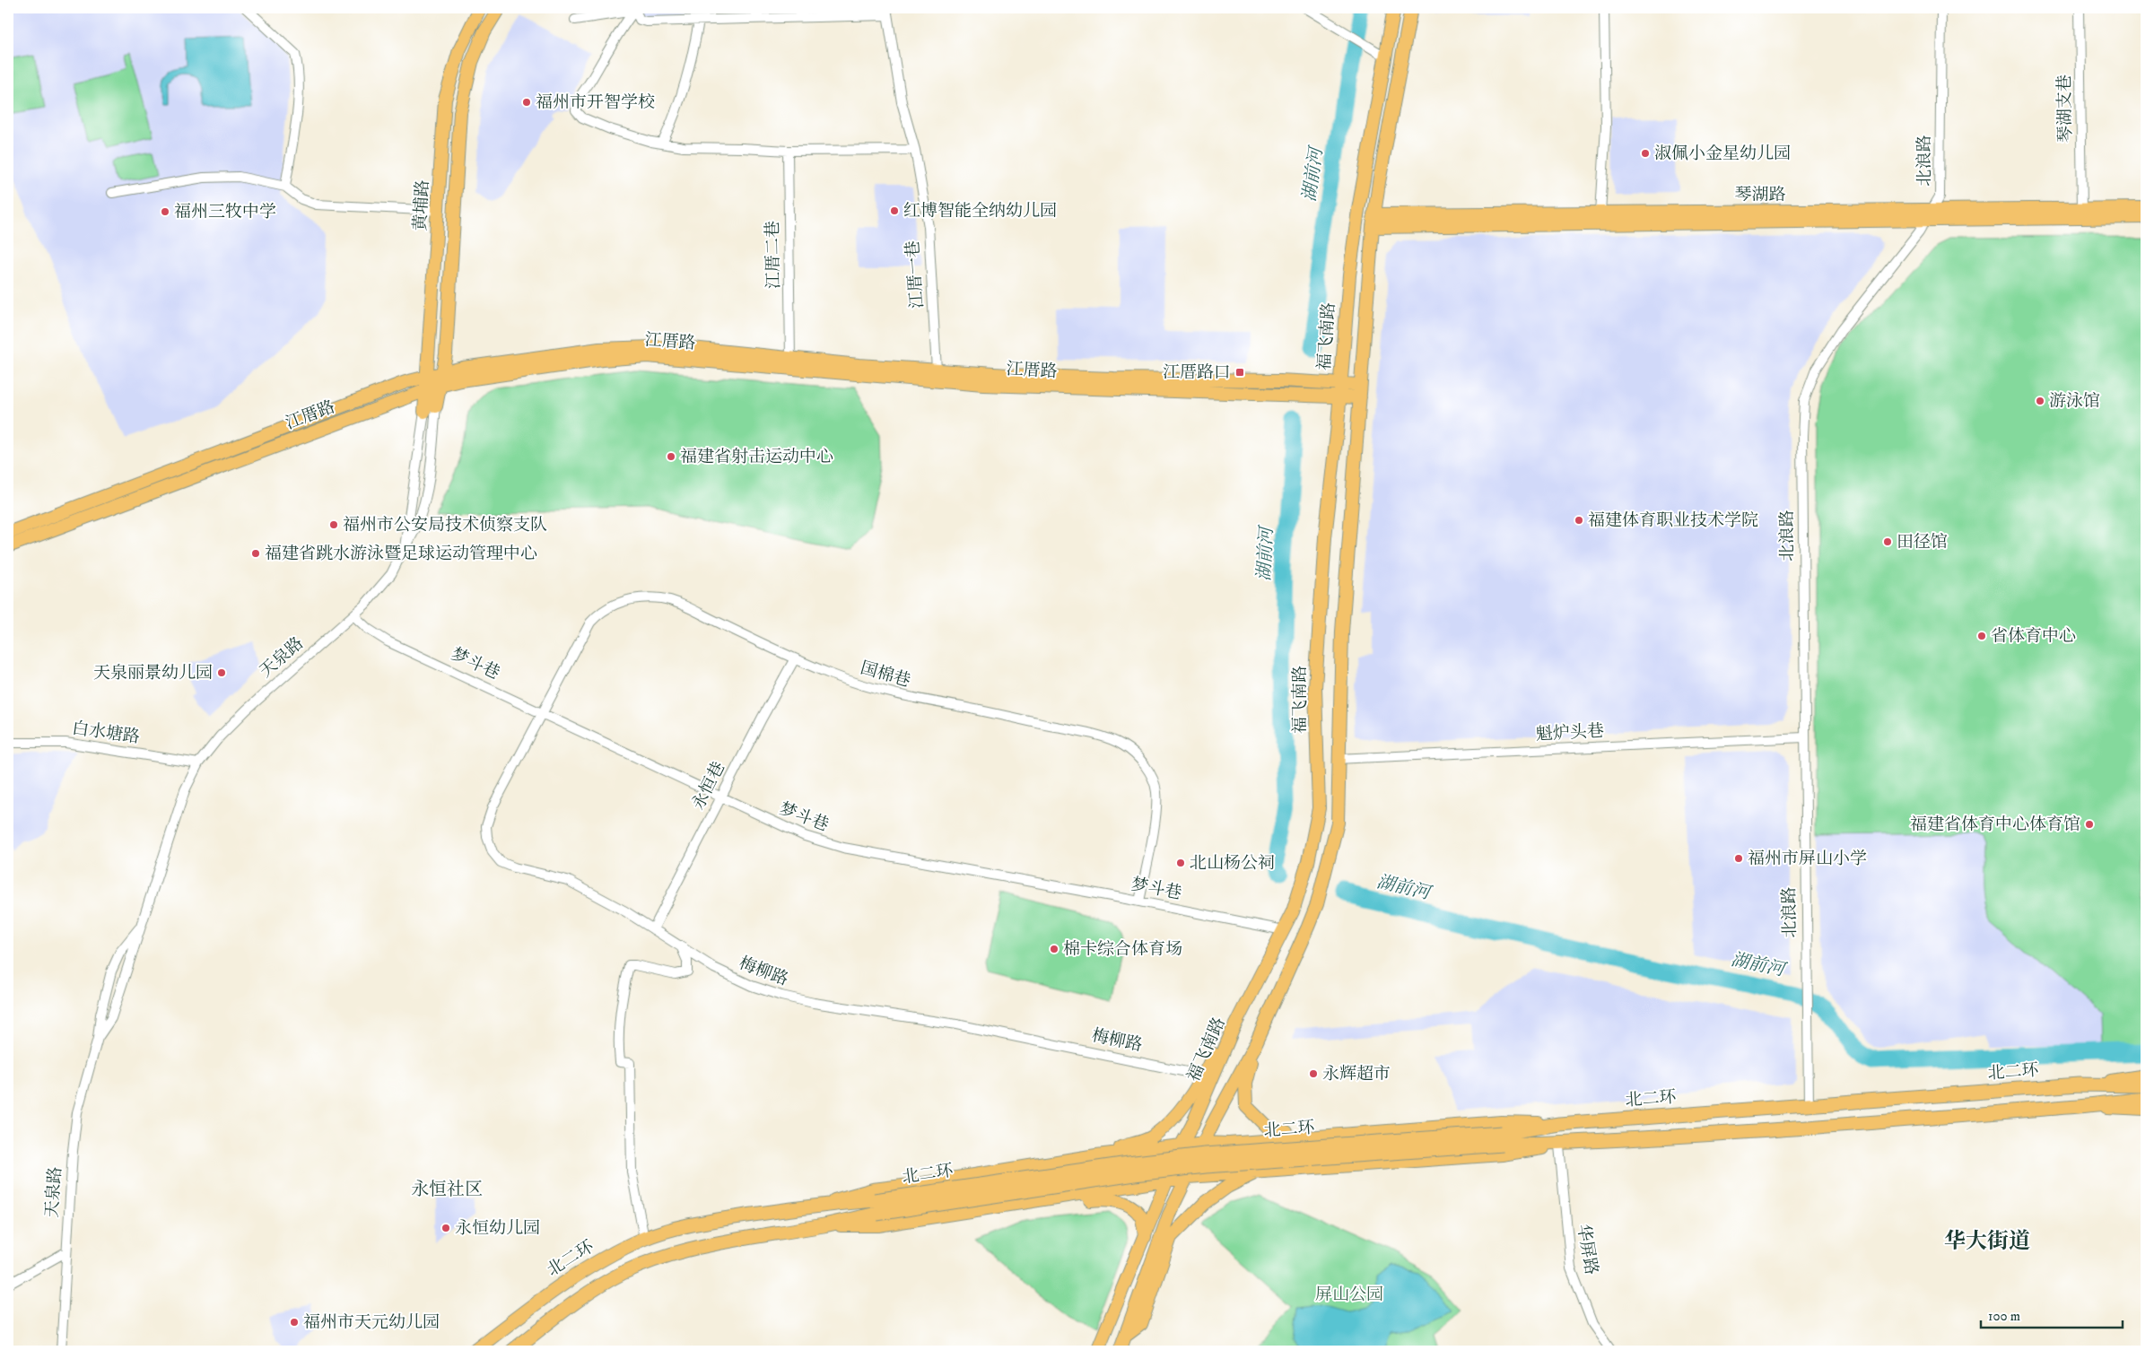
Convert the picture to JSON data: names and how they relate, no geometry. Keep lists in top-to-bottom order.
{
  "streets": {
    "highway": ["北二环"],
    "main road": [
      "琴湖路",
      "黄埔路",
      "福飞南路",
      "江厝路"
    ],
    "street": [
      "琴湖支巷",
      "北浪路",
      "江厝二巷",
      "江厝一巷",
      "天泉路",
      "梦斗巷",
      "国棉巷",
      "白水塘路",
      "魁炉头巷",
      "永恒巷",
      "梅柳路",
      "华屏路"
    ]
  },
  "crossings": [
    ["琴湖支巷", "琴湖路"],
    ["北浪路", "琴湖路"],
    ["北浪路", "魁炉头巷"],
    ["北浪路", "北二环"],
    ["黄埔路", "江厝路"],
    ["黄埔路", "天泉路"],
    ["江厝二巷", "江厝路"],
    ["江厝一巷", "江厝路"],
    ["福飞南路", "江厝路"],
    ["福飞南路", "梦斗巷"],
    ["天泉路", "梦斗巷"],
    ["天泉路", "白水塘路"],
    ["梦斗巷", "国棉巷"],
    ["梦斗巷", "永恒巷"],
    ["梦斗巷", "梅柳路"],
    ["国棉巷", "永恒巷"],
    ["国棉巷", "梅柳路"],
    ["永恒巷", "梅柳路"]
  ],
  "districts": ["永恒社区", "华大街道"],
  "water": ["湖前河"],
  "parks": ["屏山公园"],
  "places": {
    "other": [
      "福州市开智学校",
      "淑佩小金星幼儿园",
      "红博智能全纳幼儿园",
      "福州三牧中学",
      "游泳馆",
      "福建省射击运动中心",
      "福建体育职业技术学院",
      "福州市公安局技术侦察支队",
      "田径馆",
      "福建省跳水游泳暨足球运动管理中心",
      "省体育中心",
      "天泉丽景幼儿园",
      "福建省体育中心体育馆",
      "福州市屏山小学",
      "北山杨公祠",
      "棉卡综合体育场",
      "永辉超市",
      "永恒幼儿园",
      "福州市天元幼儿园"
    ],
    "transit": ["江厝路口"]
  },
  "scale_bar": "100 m"
}
